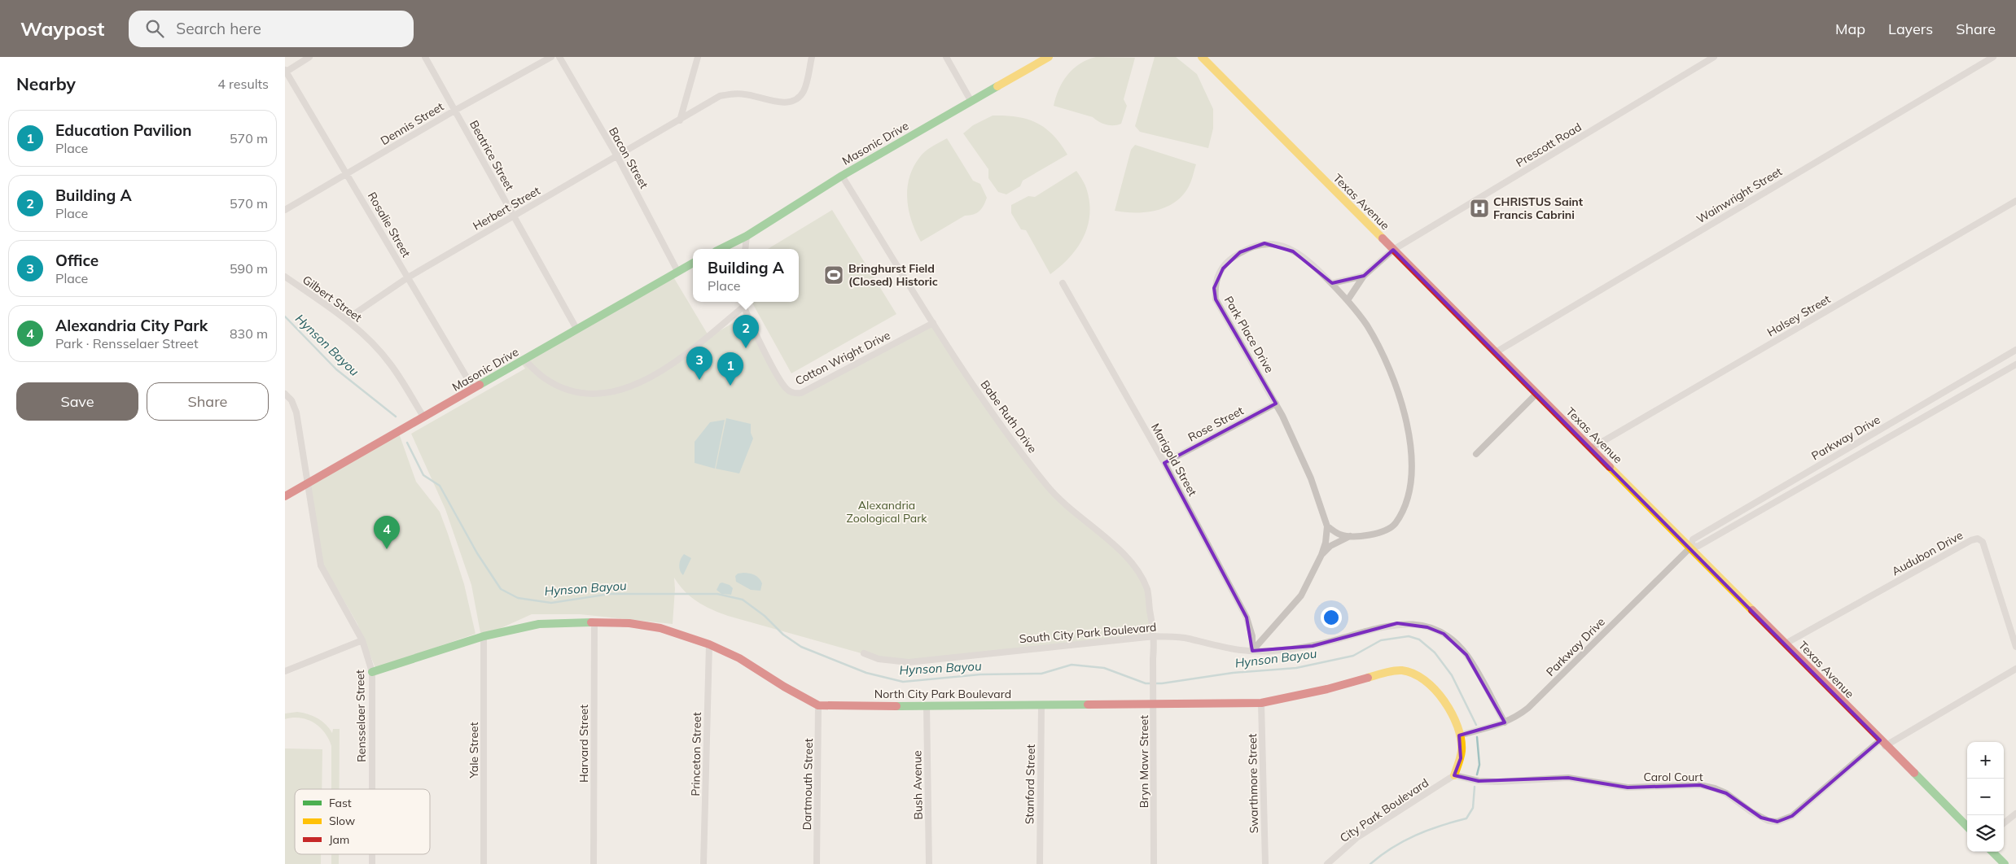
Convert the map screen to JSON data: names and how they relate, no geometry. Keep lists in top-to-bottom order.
{
  "streets": {
    "street": [
      "Dennis Street",
      "Masonic Drive",
      "Prescott Road",
      "Beatrice Street",
      "Bacon Street",
      "Wainwright Street",
      "Texas Avenue",
      "Herbert Street",
      "Rosalie Street",
      "Gilbert Street",
      "Halsey Street",
      "Park Place Drive",
      "Cotton Wright Drive",
      "Babe Ruth Drive",
      "Rose Street",
      "Parkway Drive",
      "Marigold Street",
      "Audubon Drive",
      "South City Park Boulevard",
      "North City Park Boulevard",
      "Rensselaer Street",
      "Harvard Street",
      "Yale Street",
      "Princeton Street",
      "Bryn Mawr Street",
      "Carol Court",
      "Swarthmore Street",
      "Dartmouth Street",
      "Stanford Street",
      "Bush Avenue",
      "City Park Boulevard"
    ]
  },
  "crossings": [
    ["Dennis Street", "Beatrice Street"],
    ["Dennis Street", "Rosalie Street"],
    ["Masonic Drive", "Beatrice Street"],
    ["Masonic Drive", "Bacon Street"],
    ["Masonic Drive", "Rosalie Street"],
    ["Masonic Drive", "Gilbert Street"],
    ["Masonic Drive", "Babe Ruth Drive"],
    ["Masonic Drive", "Rensselaer Street"],
    ["Prescott Road", "Texas Avenue"],
    ["Beatrice Street", "Herbert Street"],
    ["Bacon Street", "Herbert Street"],
    ["Wainwright Street", "Texas Avenue"],
    ["Texas Avenue", "Halsey Street"],
    ["Texas Avenue", "Parkway Drive"],
    ["Texas Avenue", "Audubon Drive"],
    ["Texas Avenue", "Carol Court"],
    ["Herbert Street", "Rosalie Street"],
    ["Herbert Street", "Gilbert Street"],
    ["Park Place Drive", "Rose Street"],
    ["Park Place Drive", "Marigold Street"],
    ["Park Place Drive", "South City Park Boulevard"],
    ["Cotton Wright Drive", "Babe Ruth Drive"],
    ["Babe Ruth Drive", "South City Park Boulevard"],
    ["Babe Ruth Drive", "Bryn Mawr Street"],
    ["Rose Street", "Marigold Street"],
    ["Parkway Drive", "South City Park Boulevard"],
    ["Parkway Drive", "North City Park Boulevard"],
    ["Marigold Street", "South City Park Boulevard"],
    ["North City Park Boulevard", "Rensselaer Street"],
    ["North City Park Boulevard", "Harvard Street"],
    ["North City Park Boulevard", "Yale Street"],
    ["North City Park Boulevard", "Princeton Street"],
    ["North City Park Boulevard", "Bryn Mawr Street"],
    ["North City Park Boulevard", "Carol Court"],
    ["North City Park Boulevard", "Swarthmore Street"],
    ["North City Park Boulevard", "Dartmouth Street"],
    ["North City Park Boulevard", "Stanford Street"],
    ["North City Park Boulevard", "Bush Avenue"],
    ["North City Park Boulevard", "City Park Boulevard"],
    ["Carol Court", "City Park Boulevard"]
  ],
  "water": ["Hynson Bayou"],
  "parks": ["Alexandria Zoological Park"],
  "places": {
    "hospital": ["CHRISTUS Saint Francis Cabrini"],
    "sports": ["Bringhurst Field (Closed) Historic"]
  },
  "legend": ["Fast", "Slow", "Jam"],
  "page": {
    "header": "Waypost",
    "search": "Search here",
    "nav": ["Map", "Layers", "Share"],
    "heading": ["Nearby", "4 results"],
    "list": [
      {
        "mark": "1",
        "name": "Education Pavilion",
        "note": "Place",
        "value": "570 m"
      },
      {
        "mark": "2",
        "name": "Building A",
        "note": "Place",
        "value": "570 m"
      },
      {
        "mark": "3",
        "name": "Office",
        "note": "Place",
        "value": "590 m"
      },
      {
        "mark": "4",
        "name": "Alexandria City Park",
        "note": "Park · Rensselaer Street",
        "value": "830 m"
      }
    ],
    "popup": ["Building A", "Place"],
    "pins": [
      "2",
      "3",
      "1",
      "4"
    ],
    "buttons": ["Save", "Share"],
    "map_buttons": ["+", "−"]
  }
}
